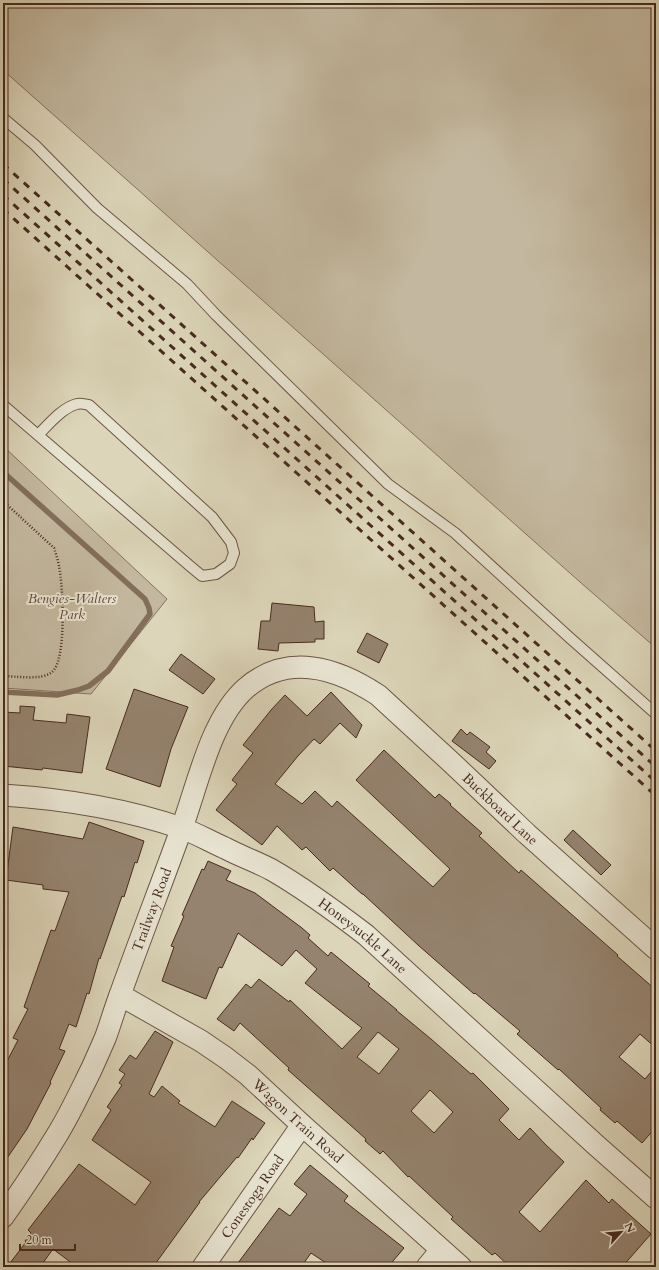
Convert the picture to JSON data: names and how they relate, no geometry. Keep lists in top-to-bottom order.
{
  "streets": {
    "street": [
      "Buckboard Lane",
      "Trailway Road",
      "Honeysuckle Lane",
      "Wagon Train Road",
      "Conestoga Road"
    ]
  },
  "crossings": [
    ["Buckboard Lane", "Trailway Road"],
    ["Trailway Road", "Honeysuckle Lane"],
    ["Trailway Road", "Wagon Train Road"],
    ["Wagon Train Road", "Conestoga Road"]
  ],
  "parks": ["Bengies-Walters Park"],
  "scale_bar": "20 m",
  "north": "top right"
}
